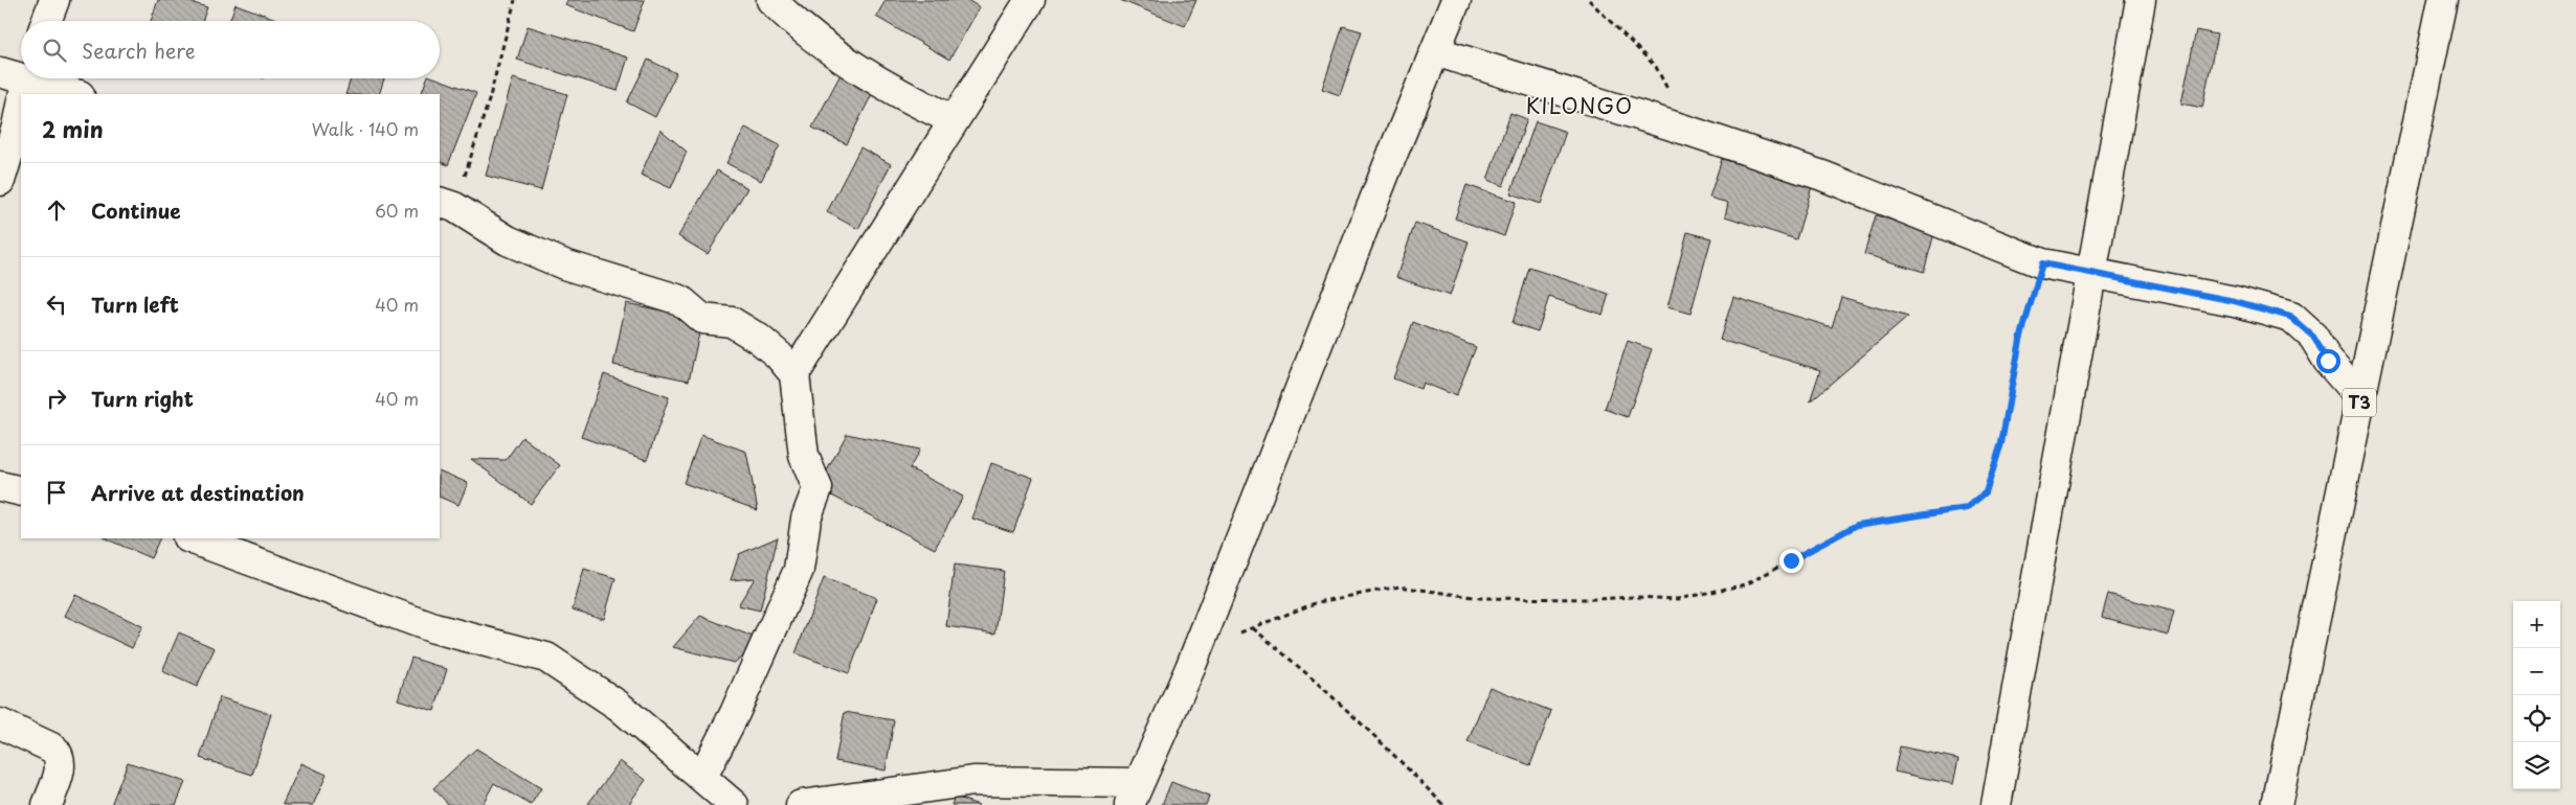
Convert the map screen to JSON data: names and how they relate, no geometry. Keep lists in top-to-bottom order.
{
  "streets": {
    "main road": ["T3"]
  },
  "districts": ["KILONGO"],
  "page": {
    "search": "Search here",
    "heading": ["2 min", "Walk · 140 m"],
    "list": [
      ["Continue", "60 m"],
      ["Turn left", "40 m"],
      ["Turn right", "40 m"],
      "Arrive at destination"
    ],
    "map_buttons": ["+", "−"]
  }
}
